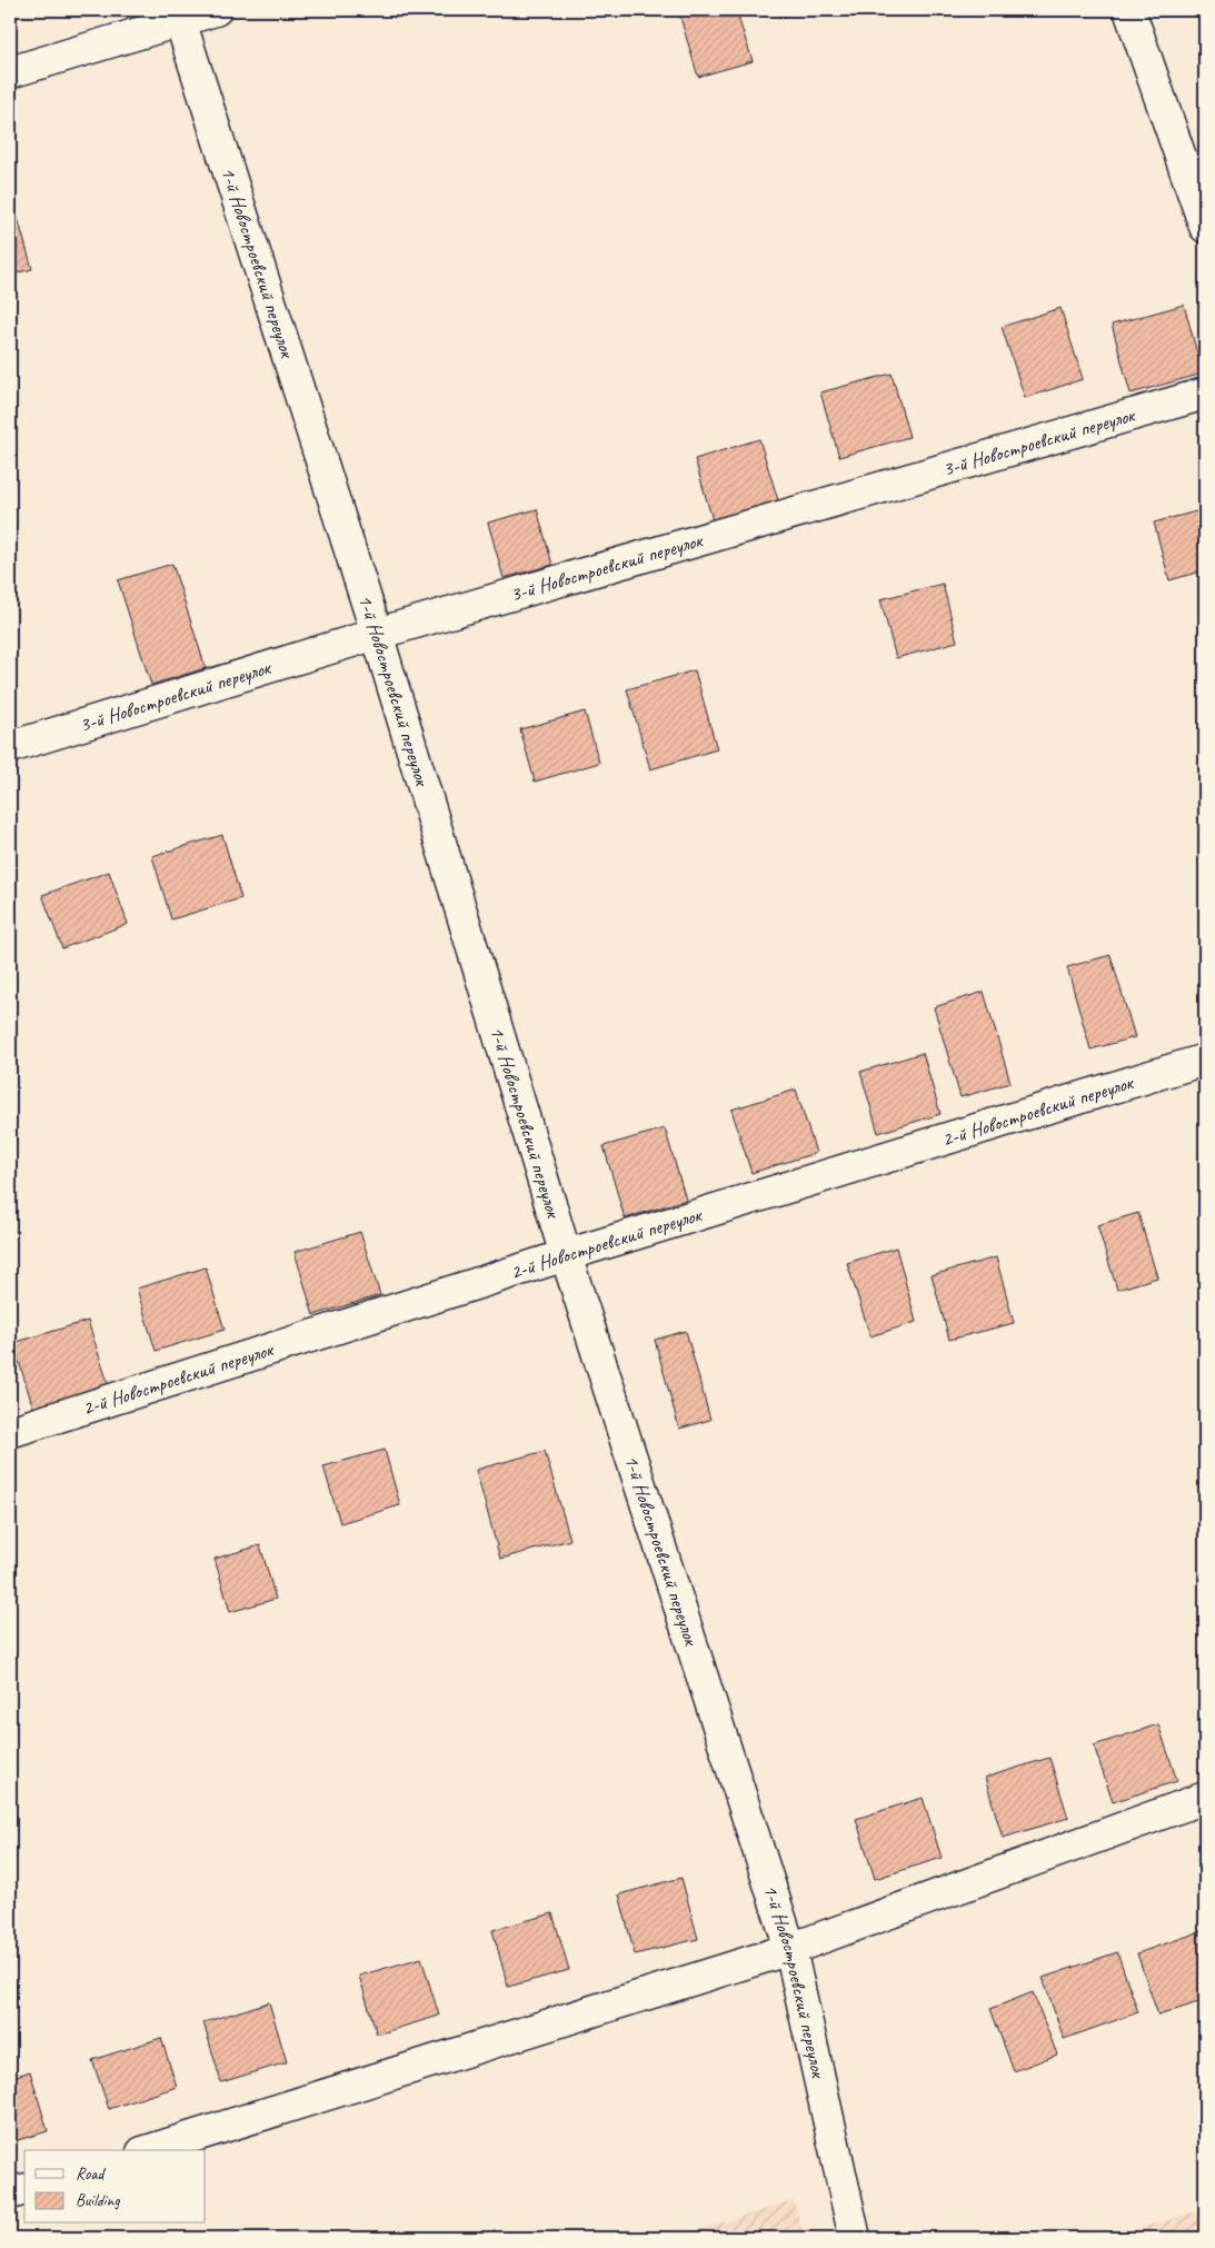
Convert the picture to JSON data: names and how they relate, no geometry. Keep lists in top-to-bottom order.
{
  "streets": {
    "street": ["1-й Новостроевский переулок", "3-й Новостроевский переулок", "2-й Новостроевский переулок"]
  },
  "crossings": [
    ["1-й Новостроевский переулок", "3-й Новостроевский переулок"],
    ["1-й Новостроевский переулок", "2-й Новостроевский переулок"]
  ],
  "legend": ["Road", "Building"]
}
